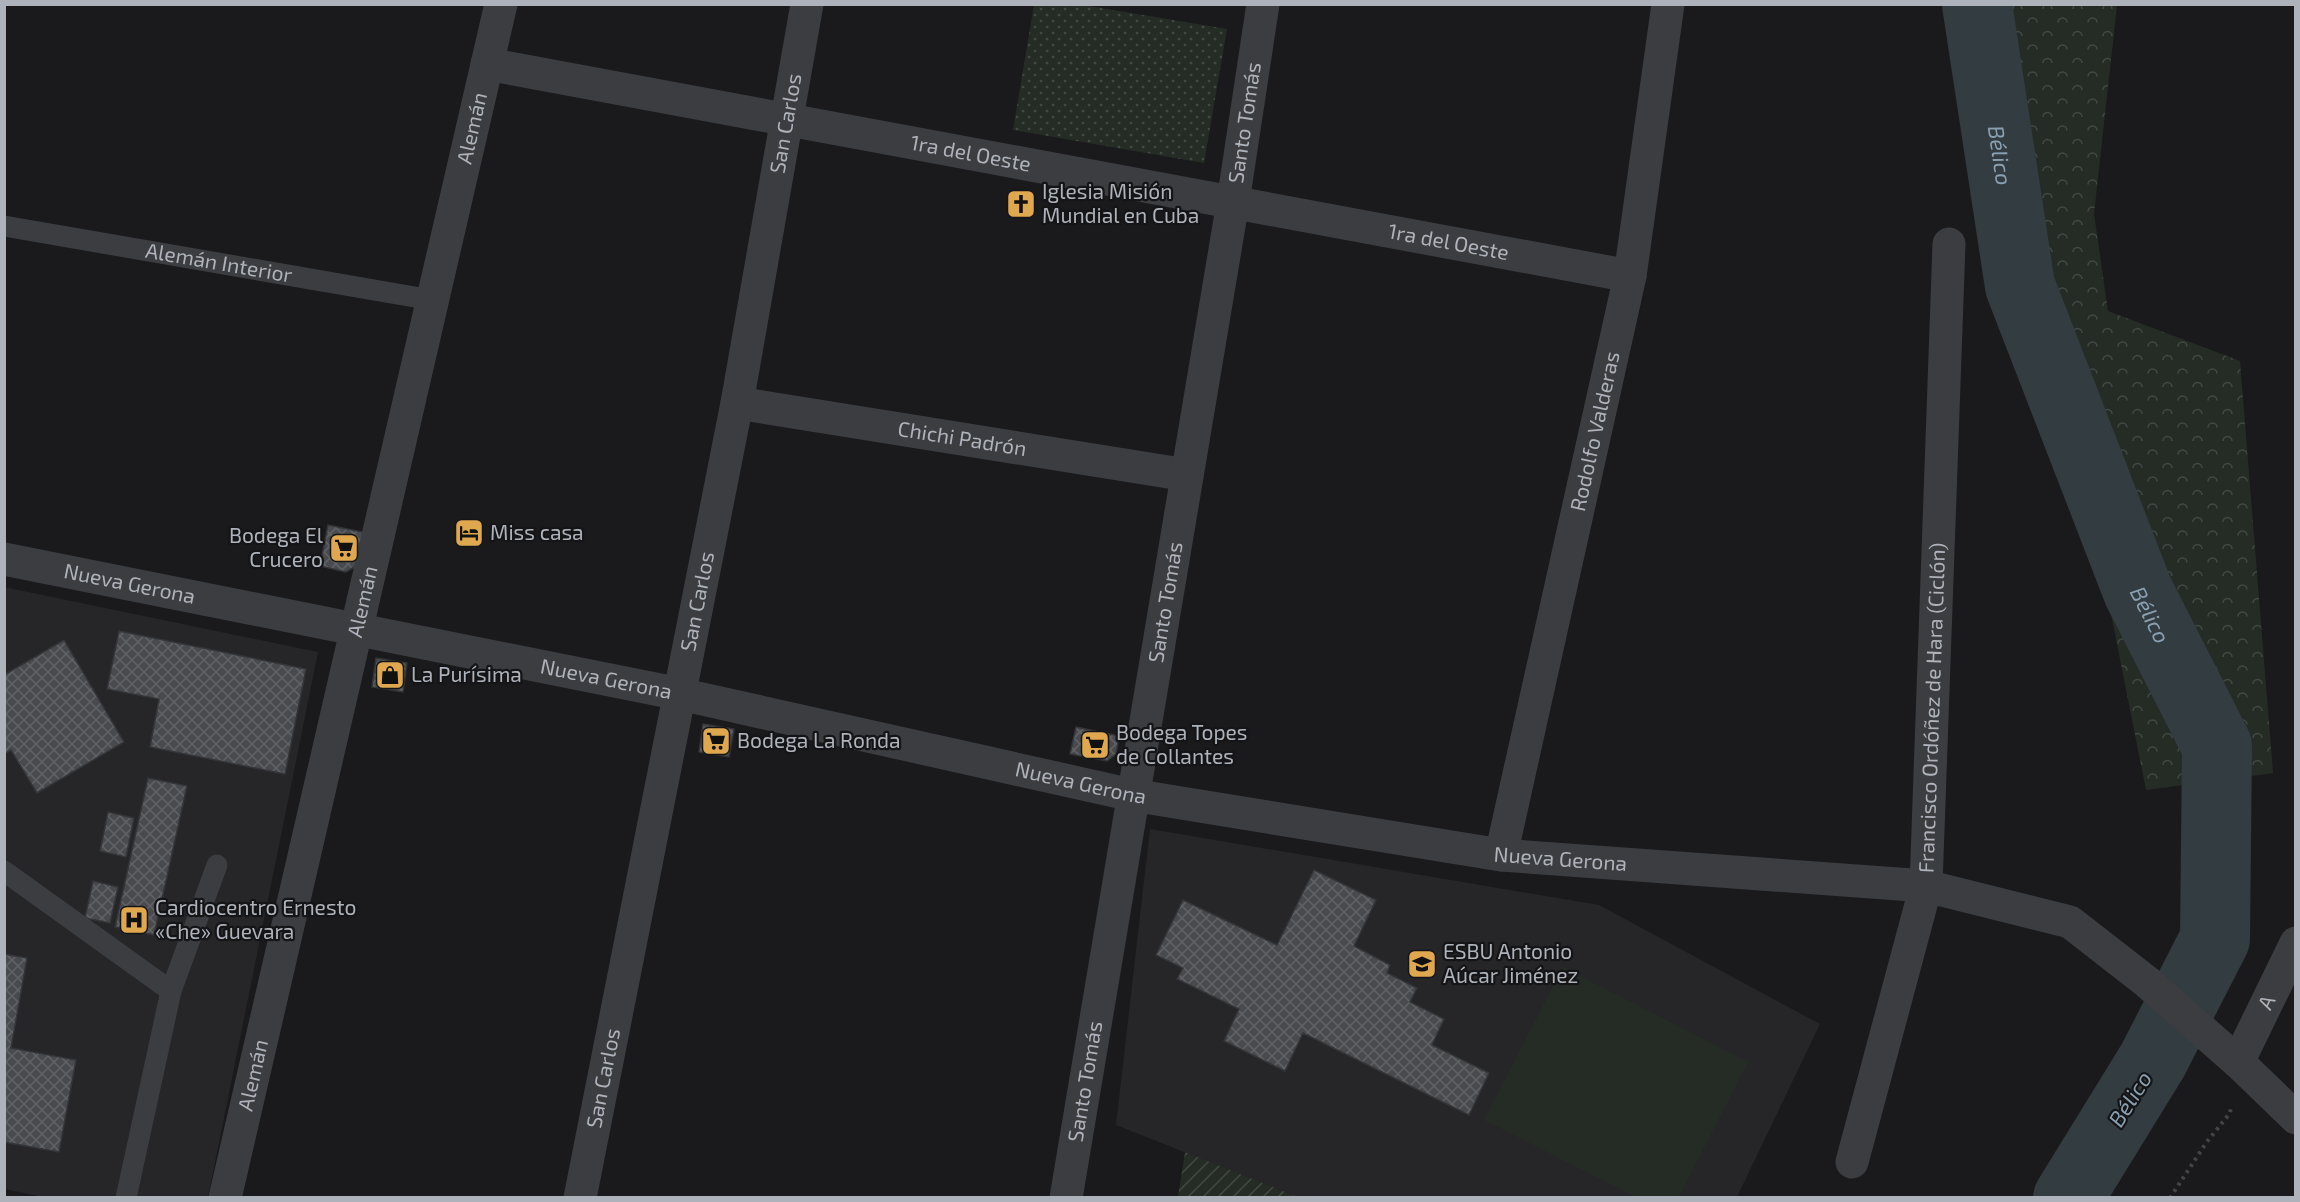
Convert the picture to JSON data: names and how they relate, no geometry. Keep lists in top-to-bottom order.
{
  "streets": {
    "street": [
      "Santo Tomás",
      "San Carlos",
      "Alemán",
      "1ra del Oeste",
      "Rodolfo Valderas",
      "Chichi Padrón",
      "Nueva Gerona",
      "Francisco Ordóñez de Hara (Ciclón)",
      "A"
    ],
    "lane": ["Alemán Interior"]
  },
  "crossings": [
    ["Santo Tomás", "1ra del Oeste"],
    ["Santo Tomás", "Chichi Padrón"],
    ["Santo Tomás", "Nueva Gerona"],
    ["San Carlos", "1ra del Oeste"],
    ["San Carlos", "Chichi Padrón"],
    ["San Carlos", "Nueva Gerona"],
    ["Alemán", "1ra del Oeste"],
    ["Alemán", "Alemán Interior"],
    ["Alemán", "Nueva Gerona"],
    ["1ra del Oeste", "Rodolfo Valderas"],
    ["Rodolfo Valderas", "Nueva Gerona"],
    ["Nueva Gerona", "Francisco Ordóñez de Hara (Ciclón)"],
    ["Nueva Gerona", "A"]
  ],
  "water": ["Bélico"],
  "places": {
    "church": ["Iglesia Misión Mundial en Cuba"],
    "hotel": ["Miss casa"],
    "supermarket": ["Bodega El Crucero", "Bodega La Ronda", "Bodega Topes de Collantes"],
    "shop": ["La Purísima"],
    "hospital": ["Cardiocentro Ernesto «Che» Guevara"],
    "school or university": ["ESBU Antonio Aúcar Jiménez"]
  }
}
